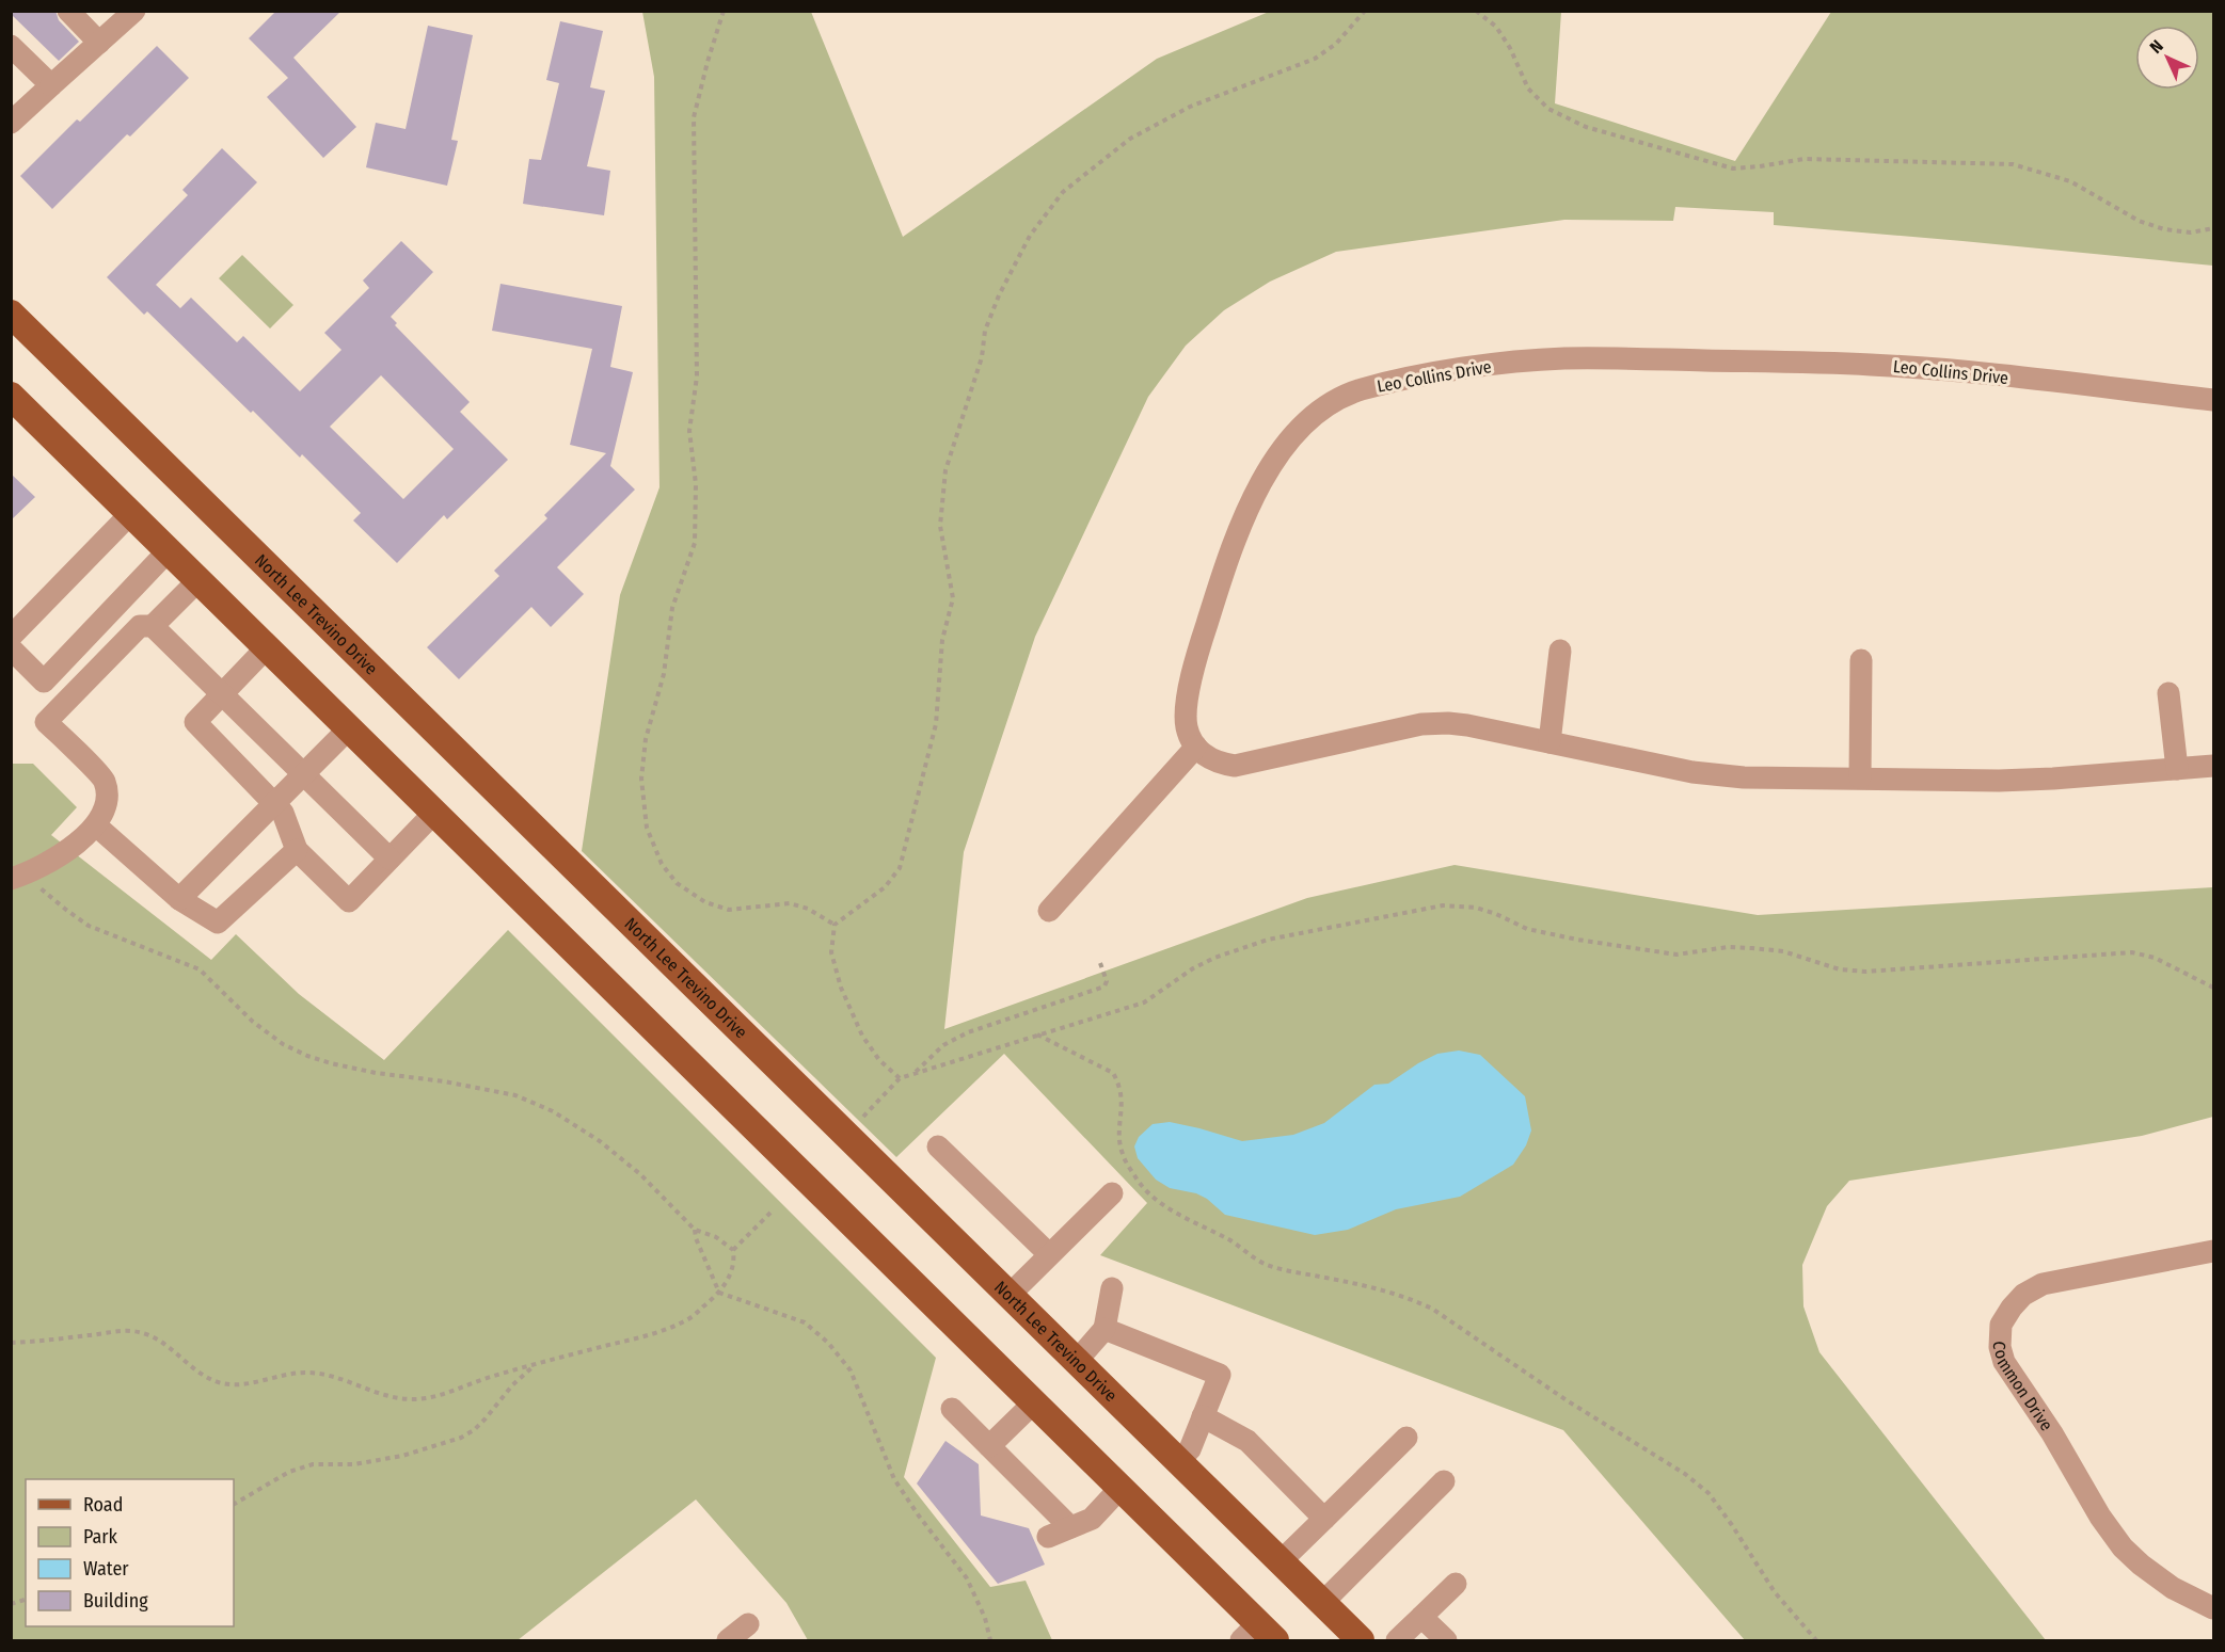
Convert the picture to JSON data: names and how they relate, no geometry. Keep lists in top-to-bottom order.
{
  "streets": {
    "main road": ["North Lee Trevino Drive"],
    "street": ["Leo Collins Drive", "Common Drive"]
  },
  "legend": [
    "Road",
    "Park",
    "Water",
    "Building"
  ],
  "north": "top left"
}
